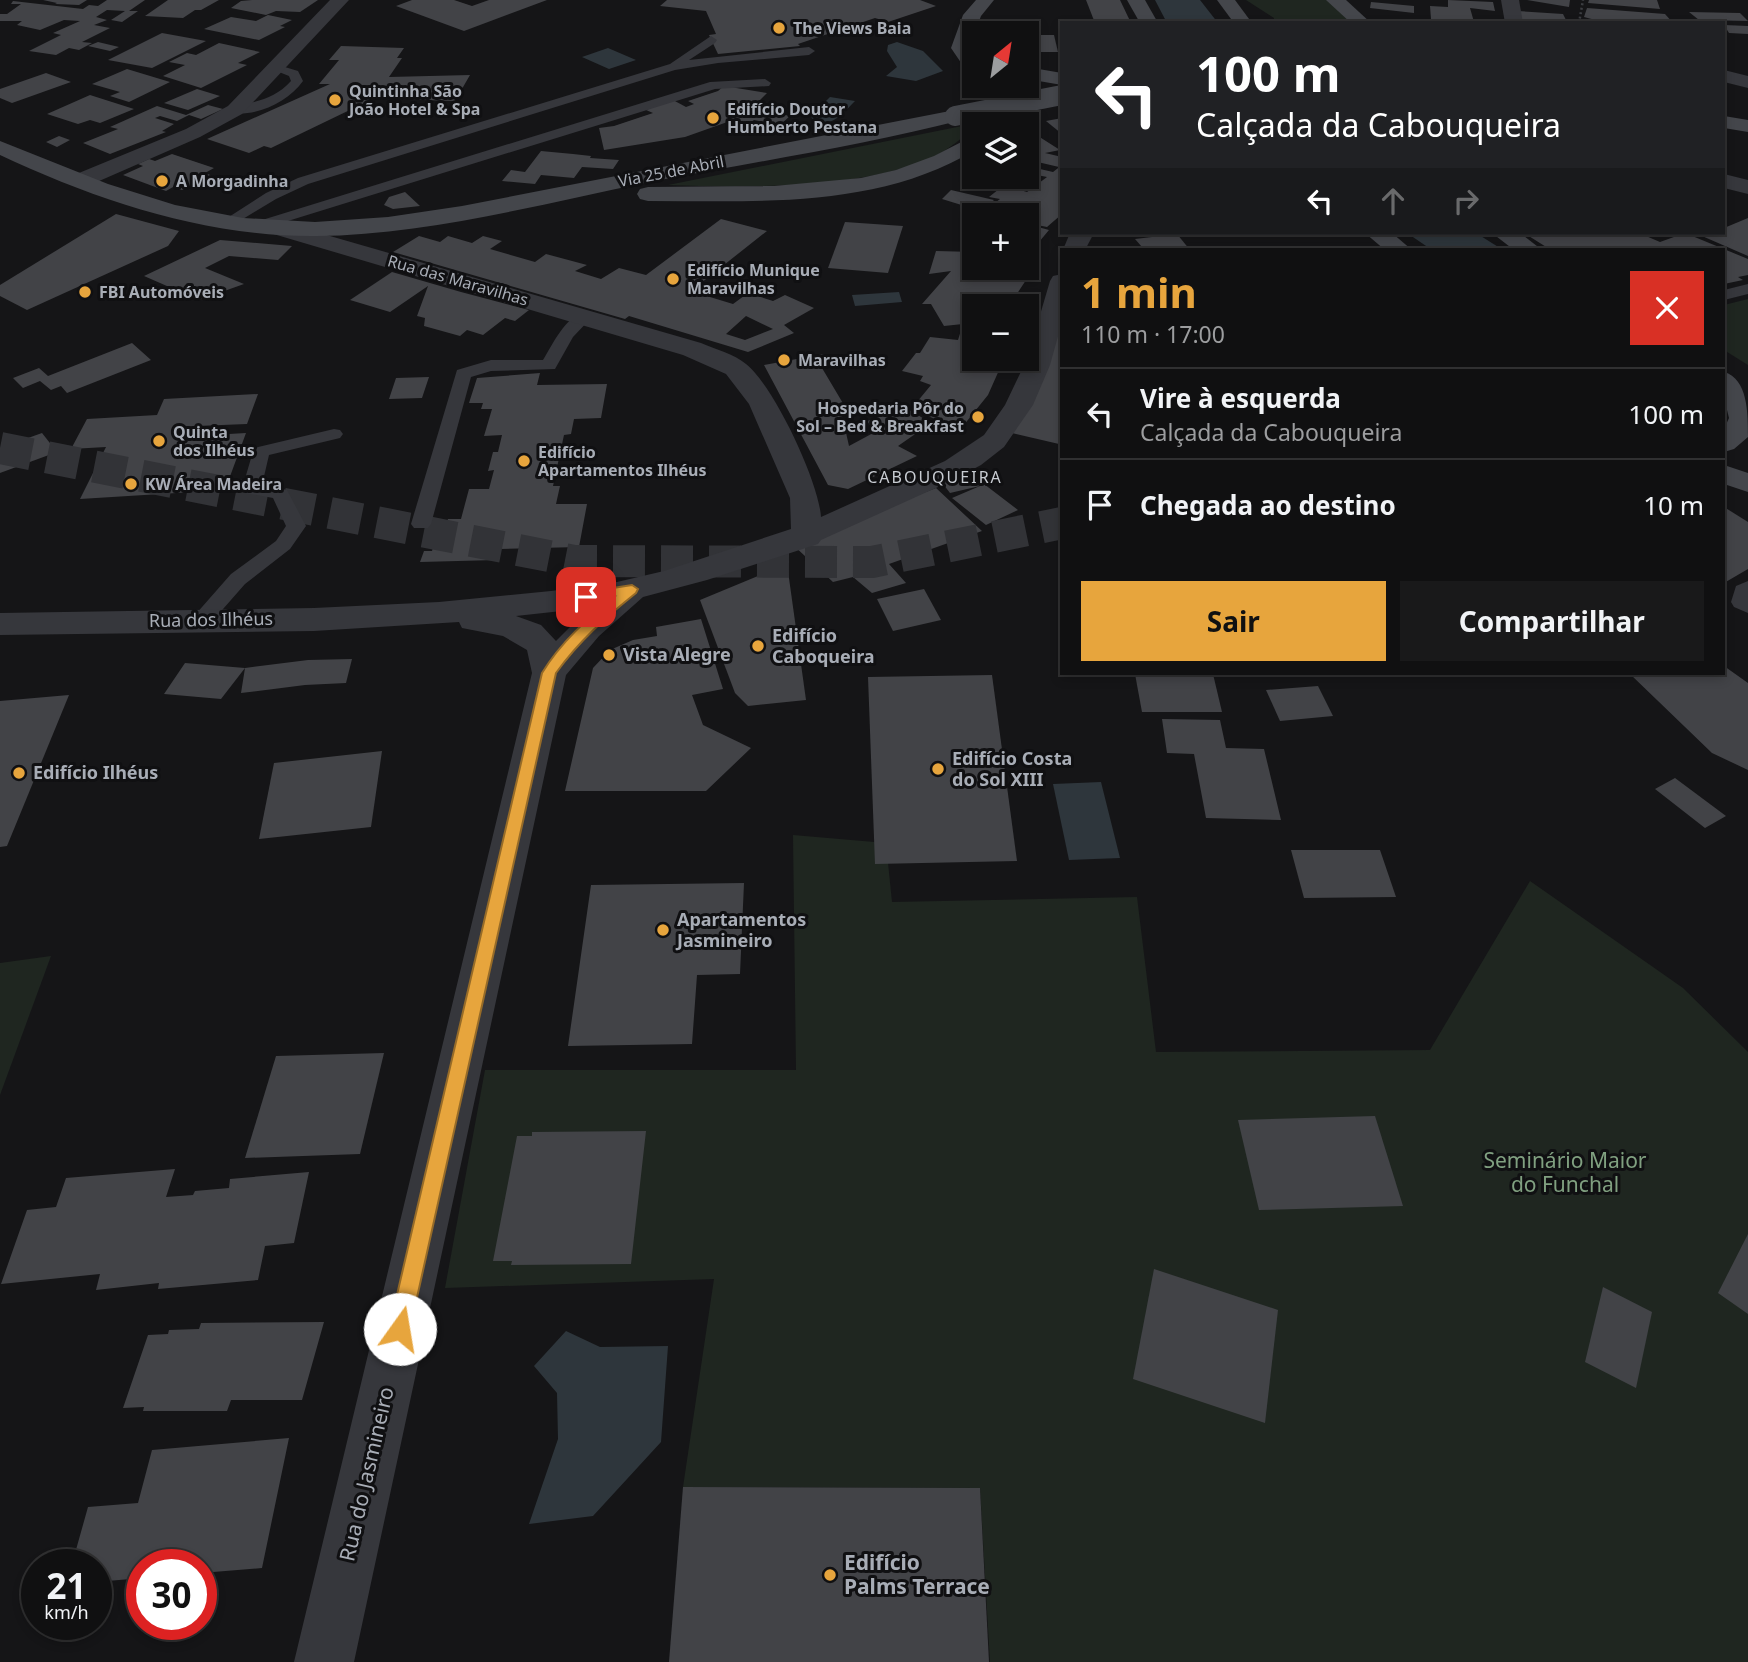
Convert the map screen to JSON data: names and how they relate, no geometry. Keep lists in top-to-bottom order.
{
  "streets": {
    "main road": ["Via 25 de Abril", "Rua das Maravilhas"],
    "street": ["Rua dos Ilhéus", "Rua do Jasmineiro"]
  },
  "crossings": [
    ["Via 25 de Abril", "Rua das Maravilhas"]
  ],
  "districts": ["CABOUQUEIRA"],
  "parks": ["Seminário Maior do Funchal"],
  "places": [
    "The Views Baia",
    "Quintinha São João Hotel & Spa",
    "Edifício Doutor Humberto Pestana",
    "A Morgadinha",
    "Edifício Munique Maravilhas",
    "FBI Automóveis",
    "Maravilhas",
    "Hospedaria Pôr do Sol – Bed & Breakfast",
    "Quinta dos Ilhéus",
    "Edifício Apartamentos Ilhéus",
    "KW Área Madeira",
    "Edifício Caboqueira",
    "Vista Alegre",
    "Edifício Costa do Sol XIII",
    "Edifício Ilhéus",
    "Apartamentos Jasmineiro",
    "Edifício Palms Terrace"
  ],
  "north": "top right",
  "page": {
    "map_buttons": ["+", "−"],
    "turn": ["100 m", "Calçada da Cabouqueira"],
    "heading": ["1 min", "110 m · 17:00"],
    "list": [
      {
        "name": "Vire à esquerda",
        "note": "Calçada da Cabouqueira",
        "value": "100 m"
      },
      {
        "name": "Chegada ao destino",
        "value": "10 m"
      }
    ],
    "buttons": ["Sair", "Compartilhar"],
    "speed": "21 km/h",
    "limit": "30"
  }
}
